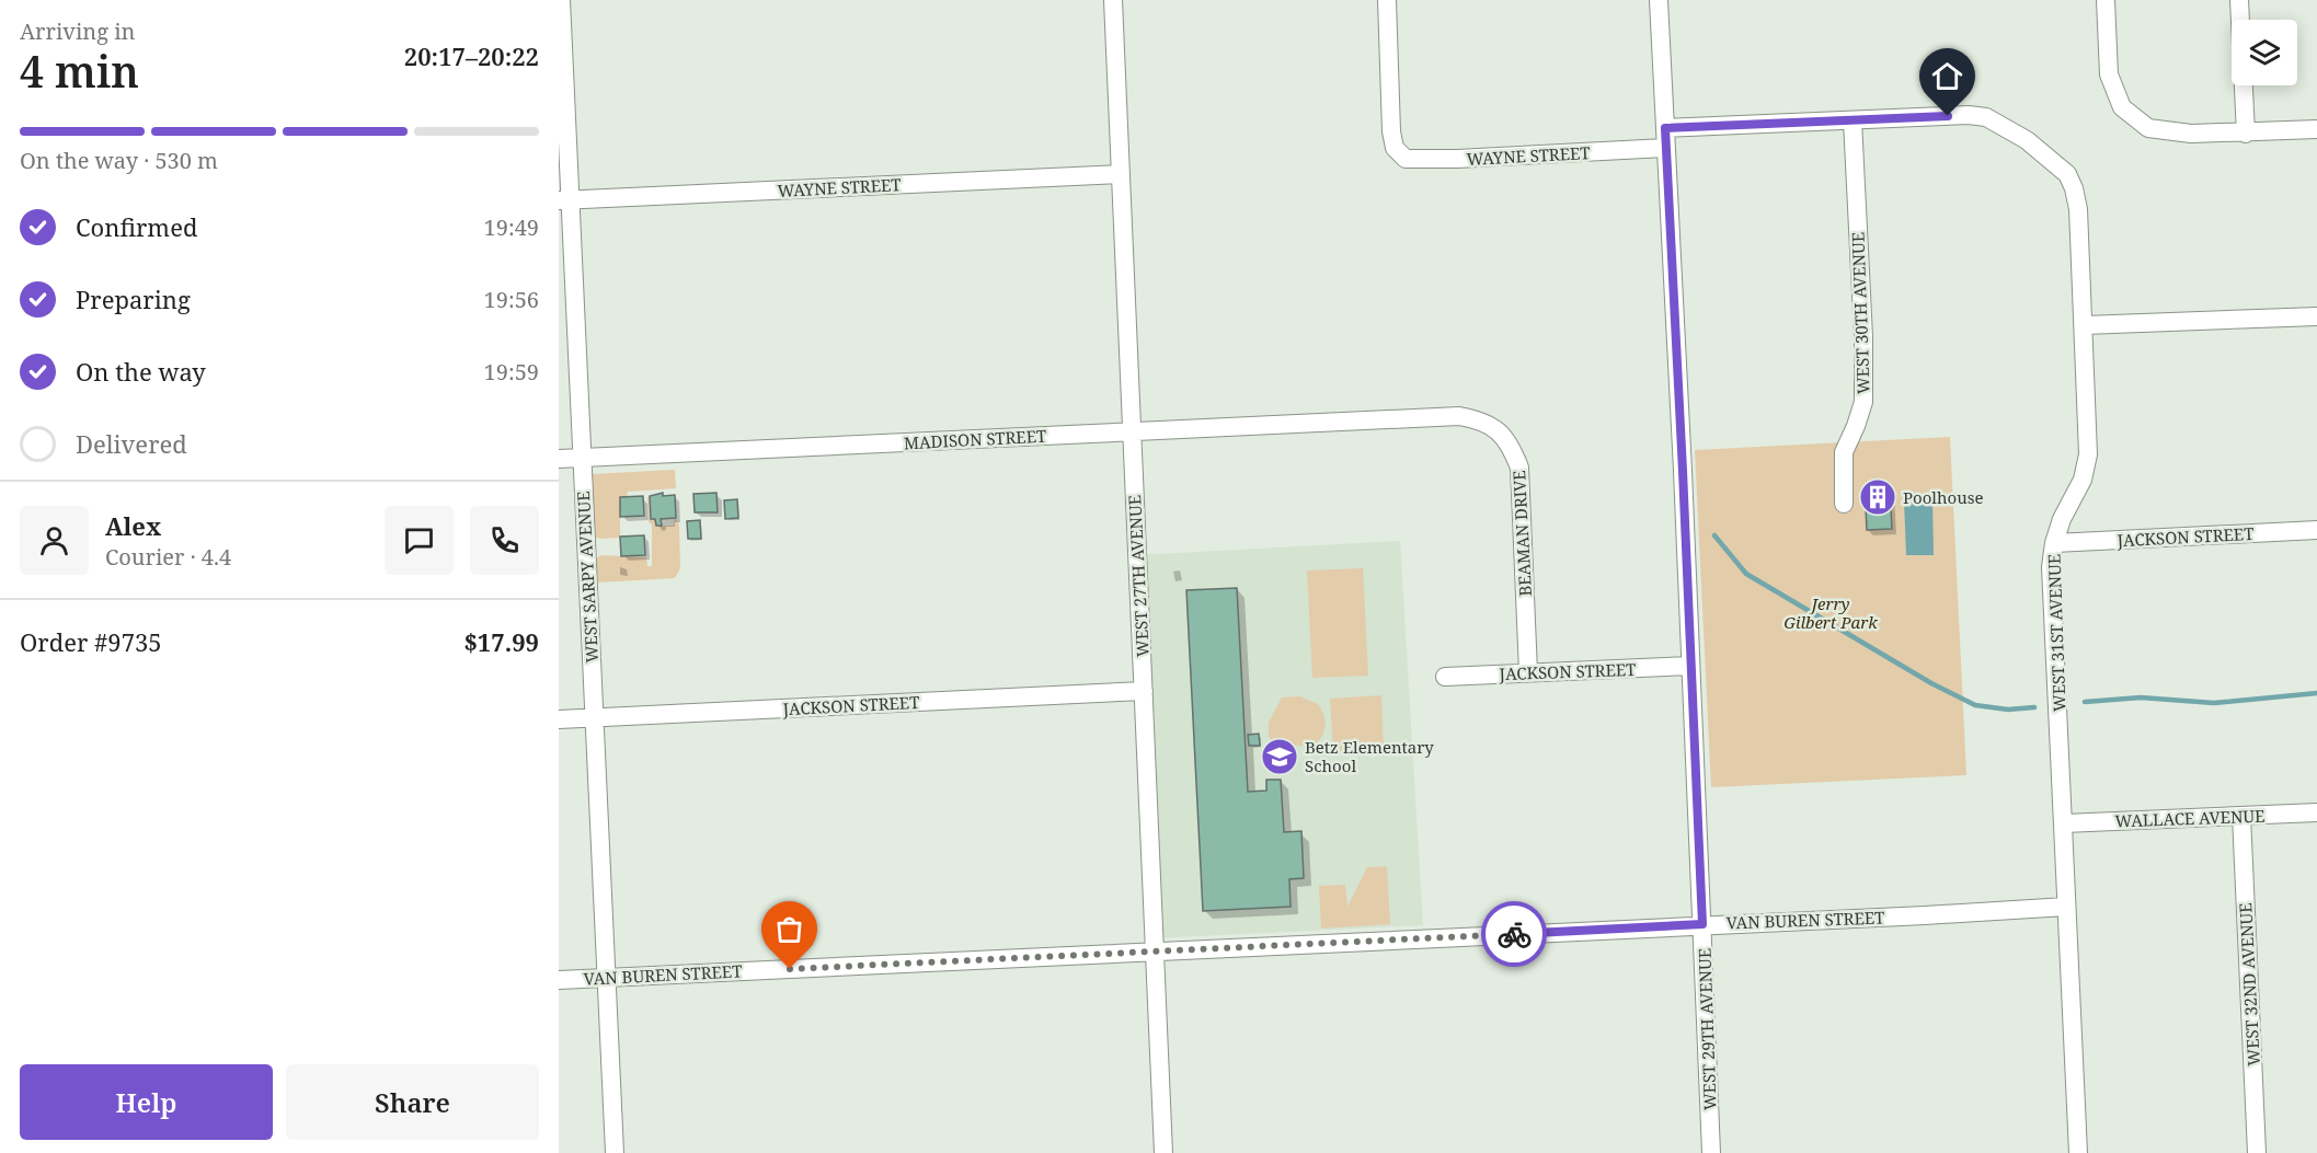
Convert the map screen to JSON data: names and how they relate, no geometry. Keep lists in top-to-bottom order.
{
  "streets": {
    "street": [
      "WAYNE STREET",
      "WEST 30TH AVENUE",
      "MADISON STREET",
      "BEAMAN DRIVE",
      "JACKSON STREET",
      "WEST 27TH AVENUE",
      "WEST SARPY AVENUE",
      "WEST 31ST AVENUE",
      "WALLACE AVENUE",
      "VAN BUREN STREET",
      "WEST 32ND AVENUE",
      "WEST 29TH AVENUE"
    ]
  },
  "crossings": [
    ["WAYNE STREET", "WEST 27TH AVENUE"],
    ["WAYNE STREET", "WEST SARPY AVENUE"],
    ["WAYNE STREET", "WEST 29TH AVENUE"],
    ["WEST 30TH AVENUE", "WEST 31ST AVENUE"],
    ["MADISON STREET", "BEAMAN DRIVE"],
    ["MADISON STREET", "WEST 27TH AVENUE"],
    ["MADISON STREET", "WEST SARPY AVENUE"],
    ["BEAMAN DRIVE", "JACKSON STREET"],
    ["JACKSON STREET", "WEST 27TH AVENUE"],
    ["JACKSON STREET", "WEST SARPY AVENUE"],
    ["JACKSON STREET", "WEST 31ST AVENUE"],
    ["JACKSON STREET", "WEST 29TH AVENUE"],
    ["WEST 27TH AVENUE", "VAN BUREN STREET"],
    ["WEST SARPY AVENUE", "VAN BUREN STREET"],
    ["WEST 31ST AVENUE", "WALLACE AVENUE"],
    ["WEST 31ST AVENUE", "VAN BUREN STREET"],
    ["WALLACE AVENUE", "WEST 32ND AVENUE"],
    ["VAN BUREN STREET", "WEST 29TH AVENUE"]
  ],
  "parks": ["Jerry Gilbert Park"],
  "places": {
    "building": ["Poolhouse"],
    "school or university": ["Betz Elementary School"]
  },
  "page": {
    "heading": ["4 min", "Arriving in", "20:17–20:22"],
    "panel": [
      "Alex",
      "Courier · 4.4",
      "Order #9735",
      "$17.99"
    ],
    "bar": "On the way · 530 m",
    "list": [
      ["Confirmed", "19:49"],
      ["Preparing", "19:56"],
      ["On the way", "19:59"],
      "Delivered"
    ],
    "buttons": ["Help", "Share"]
  }
}
